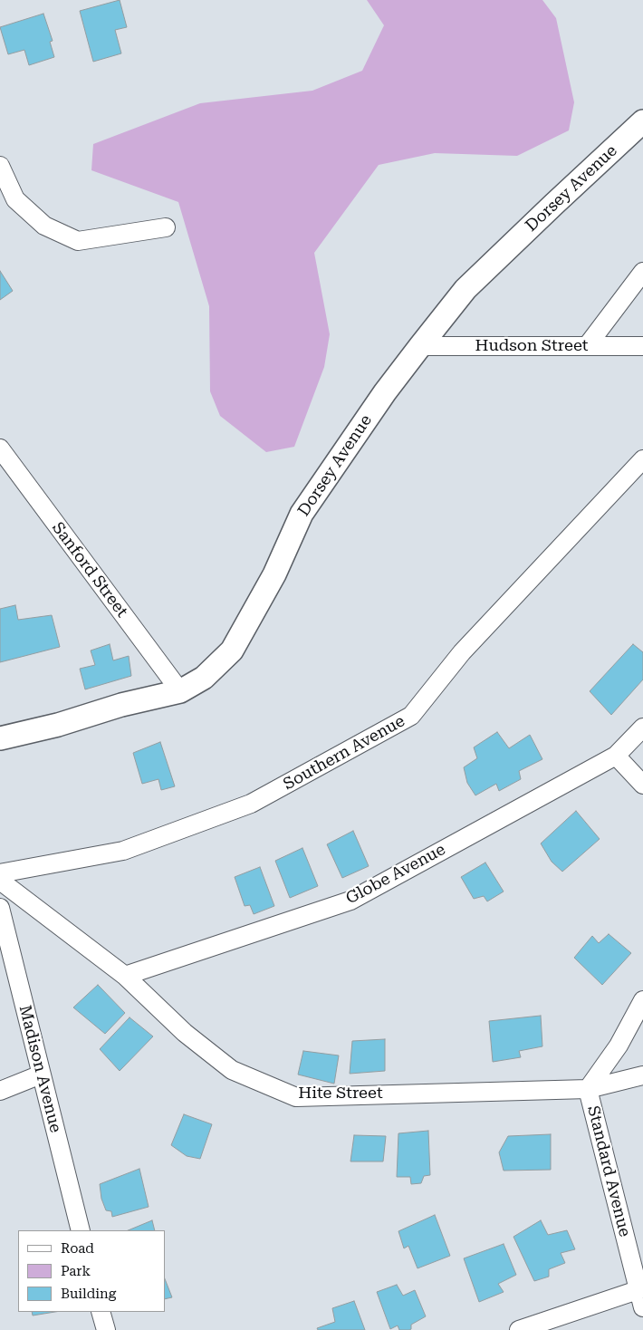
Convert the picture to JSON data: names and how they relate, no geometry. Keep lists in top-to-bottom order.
{
  "streets": {
    "street": [
      "Dorsey Avenue",
      "Hudson Street",
      "Sanford Street",
      "Southern Avenue",
      "Globe Avenue",
      "Madison Avenue",
      "Hite Street",
      "Standard Avenue"
    ]
  },
  "crossings": [
    ["Dorsey Avenue", "Hudson Street"],
    ["Dorsey Avenue", "Sanford Street"],
    ["Globe Avenue", "Hite Street"],
    ["Hite Street", "Standard Avenue"]
  ],
  "legend": ["Road", "Park", "Building"]
}
